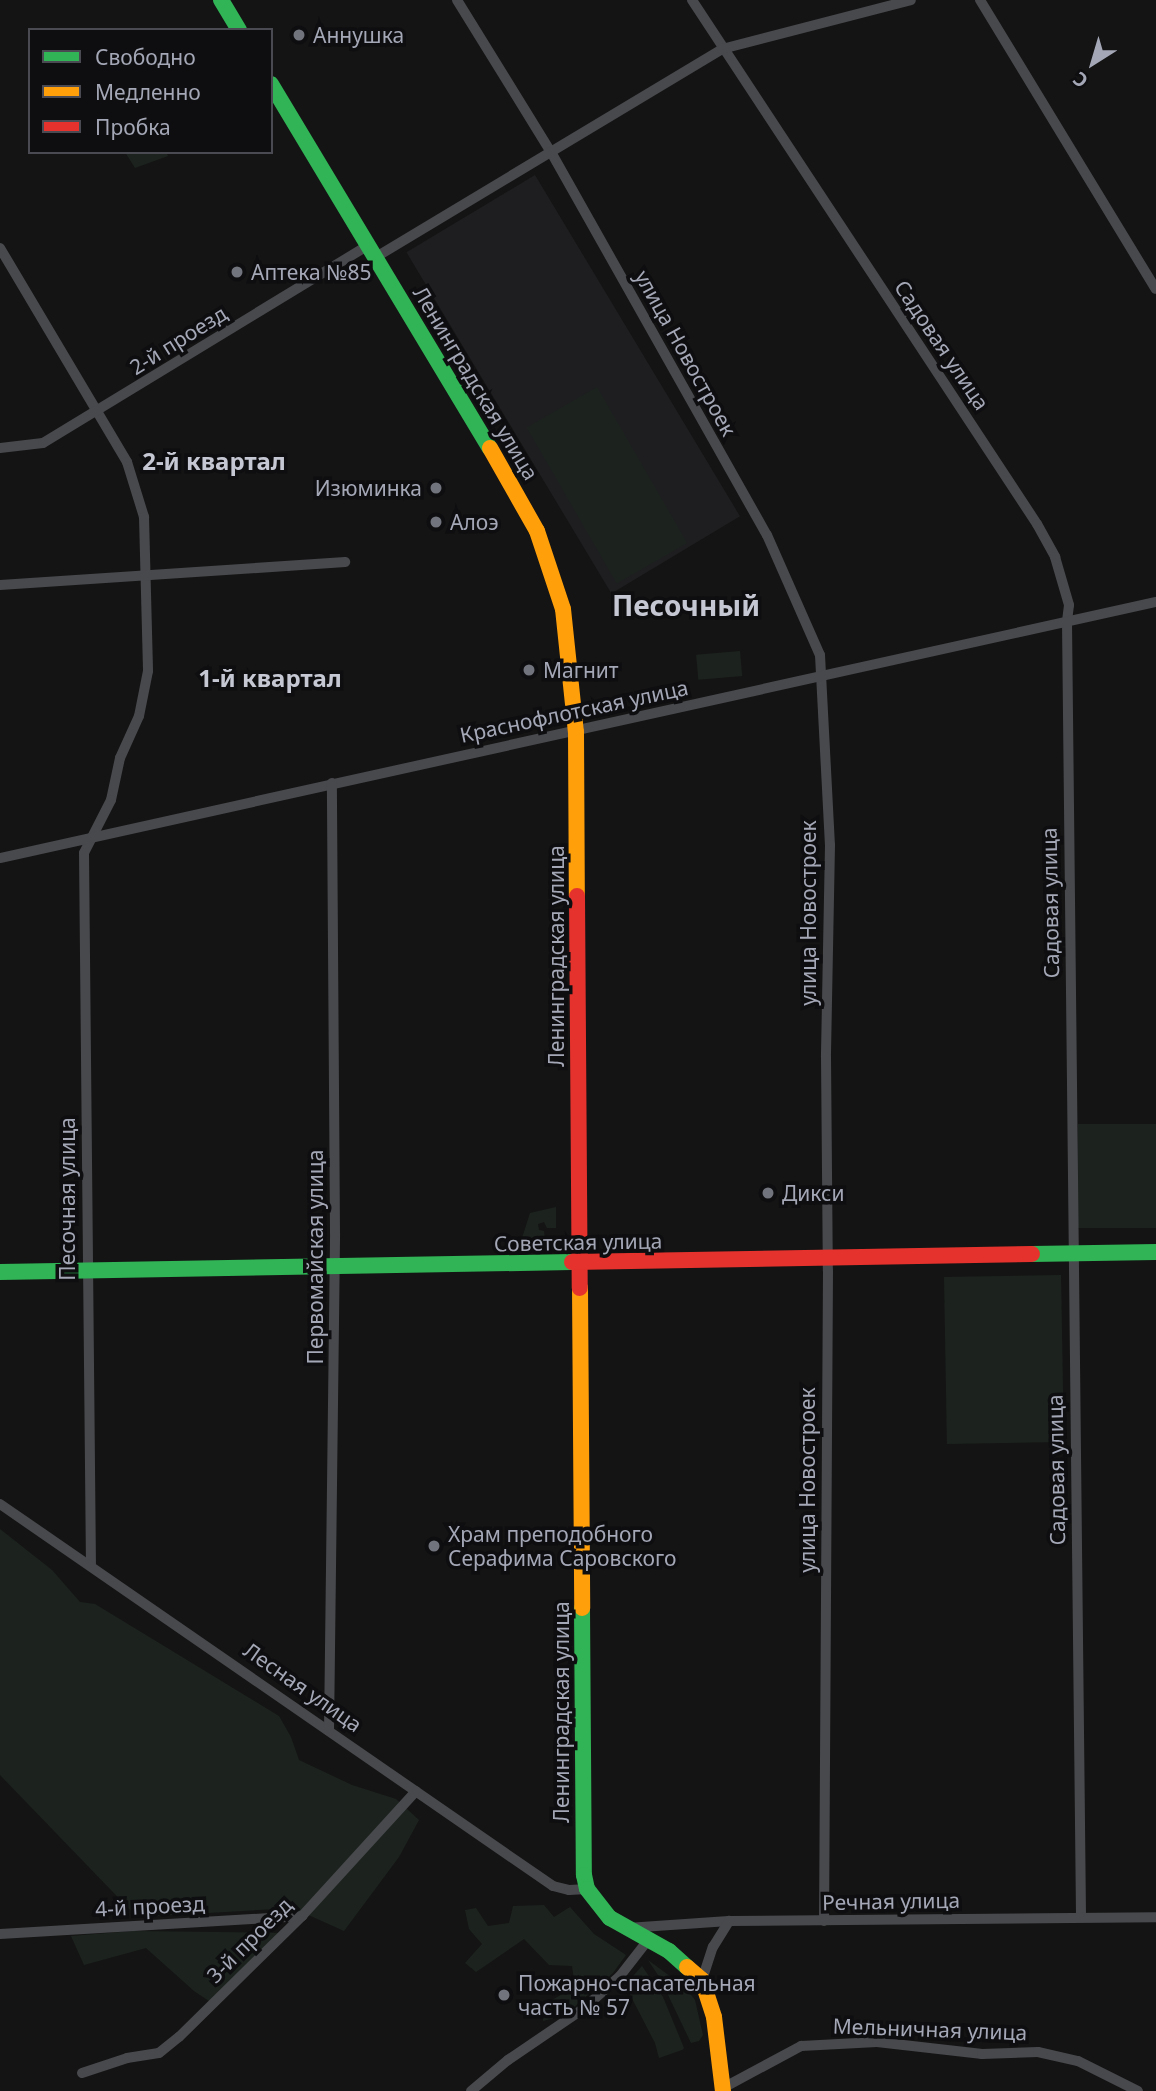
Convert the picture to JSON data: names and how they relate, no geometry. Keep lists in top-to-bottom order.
{
  "streets": {
    "main road": ["Ленинградская улица", "Советская улица"],
    "street": [
      "2-й проезд",
      "Садовая улица",
      "улица Новостроек",
      "Краснофлотская улица",
      "Песочная улица",
      "Первомайская улица",
      "Лесная улица",
      "Речная улица",
      "4-й проезд",
      "3-й проезд",
      "Мельничная улица"
    ]
  },
  "crossings": [
    ["2-й проезд", "Садовая улица"],
    ["2-й проезд", "улица Новостроек"],
    ["2-й проезд", "Ленинградская улица"],
    ["2-й проезд", "Песочная улица"],
    ["Садовая улица", "Краснофлотская улица"],
    ["Садовая улица", "Советская улица"],
    ["Садовая улица", "Речная улица"],
    ["улица Новостроек", "Краснофлотская улица"],
    ["улица Новостроек", "Советская улица"],
    ["улица Новостроек", "Речная улица"],
    ["Ленинградская улица", "Краснофлотская улица"],
    ["Ленинградская улица", "Советская улица"],
    ["Ленинградская улица", "Лесная улица"],
    ["Ленинградская улица", "Речная улица"],
    ["Краснофлотская улица", "Песочная улица"],
    ["Краснофлотская улица", "Первомайская улица"],
    ["Песочная улица", "Советская улица"],
    ["Песочная улица", "Лесная улица"],
    ["Советская улица", "Первомайская улица"],
    ["Первомайская улица", "Лесная улица"],
    ["Лесная улица", "3-й проезд"],
    ["4-й проезд", "3-й проезд"]
  ],
  "districts": ["2-й квартал", "Песочный", "1-й квартал"],
  "places": [
    "Аннушка",
    "Аптека №85",
    "Изюминка",
    "Алоэ",
    "Магнит",
    "Дикси",
    "Храм преподобного Серафима Саровского",
    "Пожарно-спасательная часть № 57"
  ],
  "legend": ["Свободно", "Медленно", "Пробка"],
  "north": "bottom left"
}
